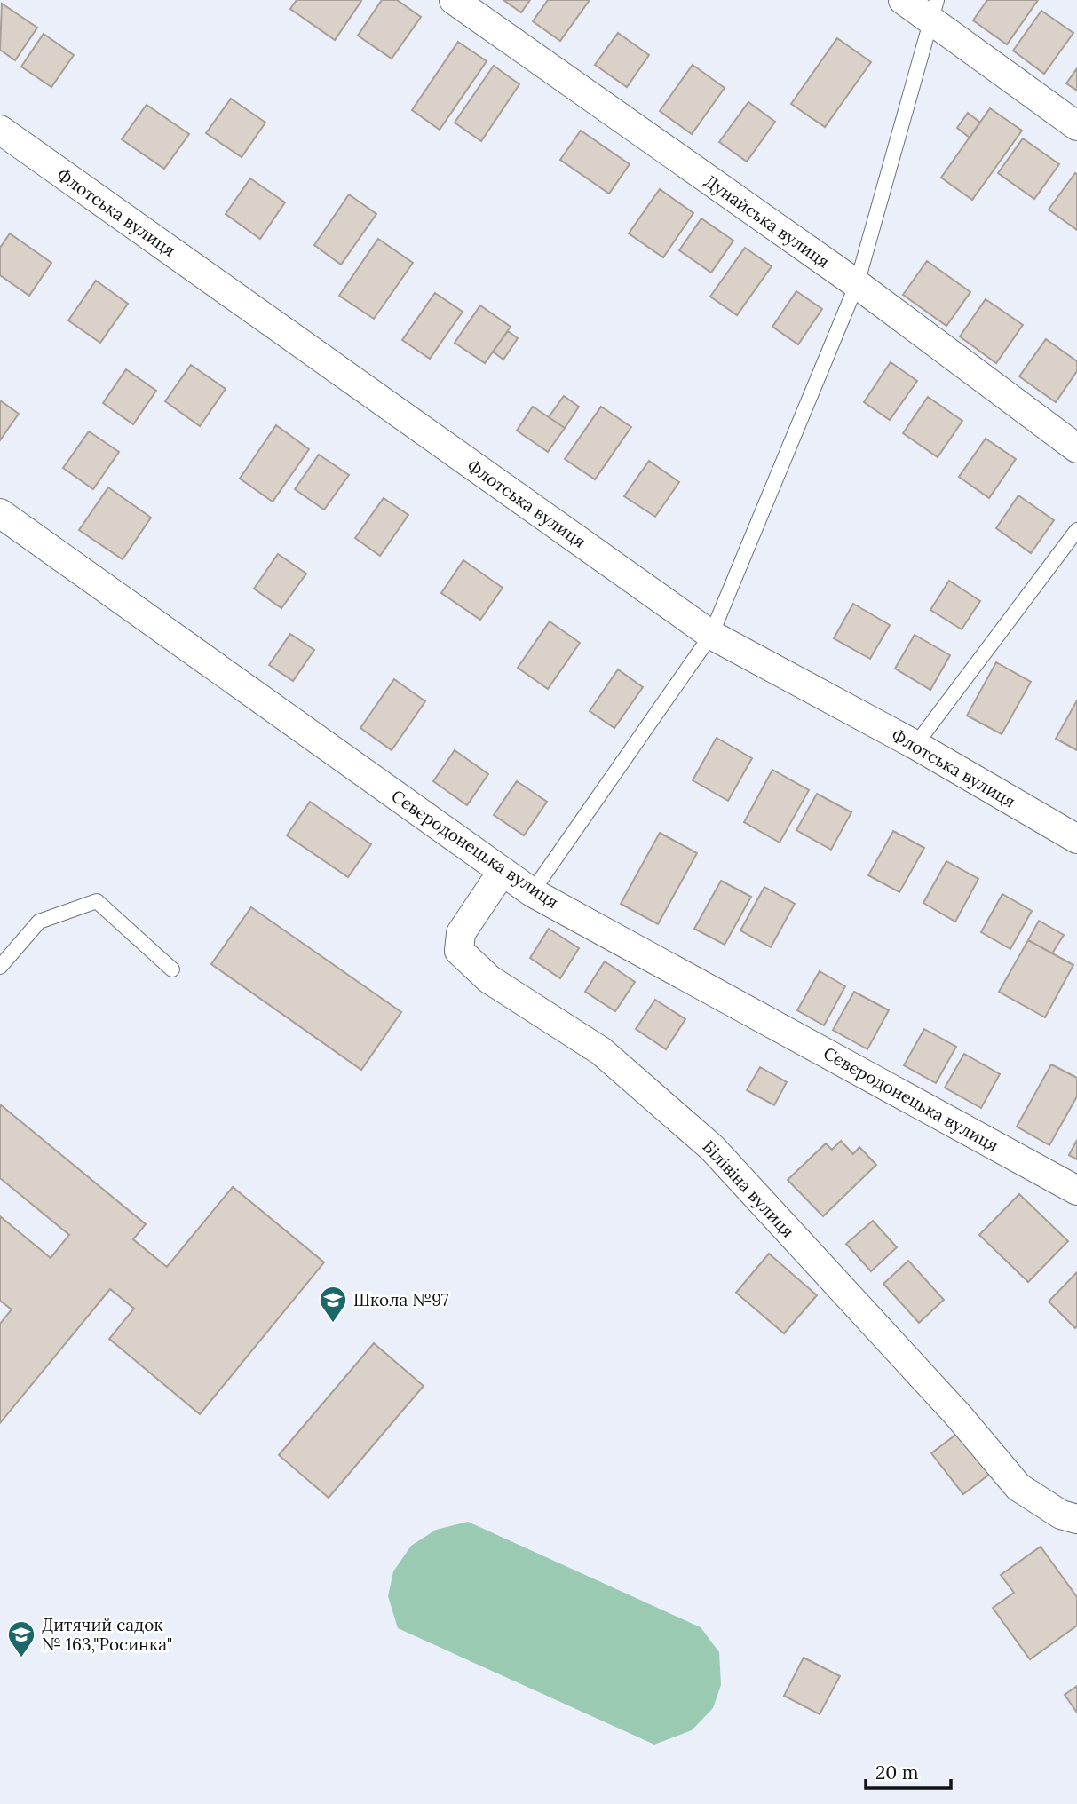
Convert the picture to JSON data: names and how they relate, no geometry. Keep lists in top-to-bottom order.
{
  "streets": {
    "street": [
      "Флотська вулиця",
      "Дунайська вулиця",
      "Сєвєродонецька вулиця",
      "Білівіна вулиця"
    ]
  },
  "crossings": [
    ["Сєвєродонецька вулиця", "Білівіна вулиця"]
  ],
  "places": {
    "school or university": ["Школа №97", "Дитячий садок № 163,\"Росинка\""]
  },
  "scale_bar": "20 m"
}
